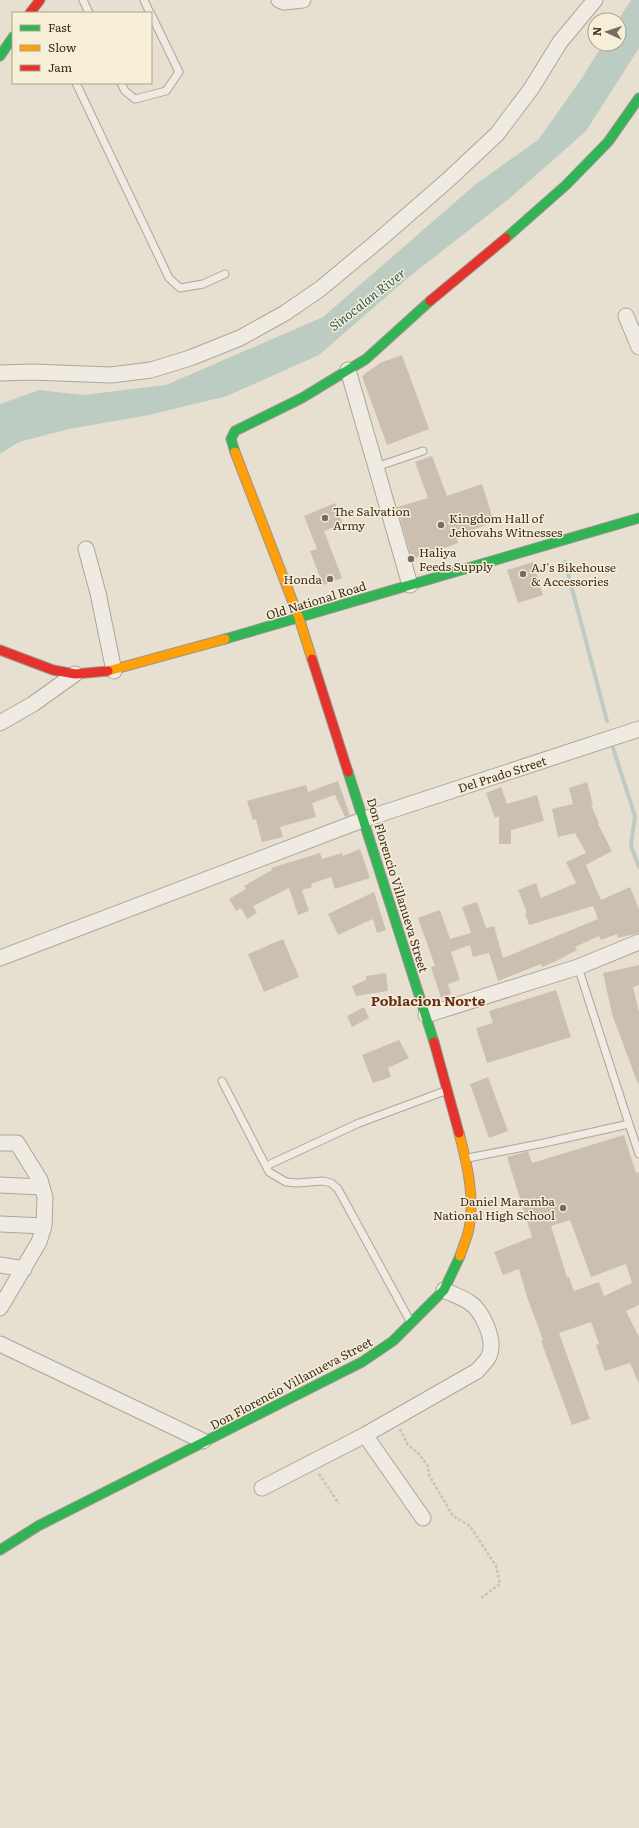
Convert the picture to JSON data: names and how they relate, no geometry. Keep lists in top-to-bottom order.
{
  "streets": {
    "main road": ["Old National Road", "Don Florencio Villanueva Street"],
    "street": ["Del Prado Street"]
  },
  "crossings": [
    ["Old National Road", "Don Florencio Villanueva Street"],
    ["Del Prado Street", "Don Florencio Villanueva Street"]
  ],
  "districts": ["Poblacion Norte"],
  "water": ["Sinocalan River"],
  "places": [
    "The Salvation Army",
    "Kingdom Hall of Jehovahs Witnesses",
    "Haliya Feeds Supply",
    "AJ's Bikehouse & Accessories",
    "Honda",
    "Daniel Maramba National High School"
  ],
  "legend": ["Fast", "Slow", "Jam"],
  "north": "left"
}
